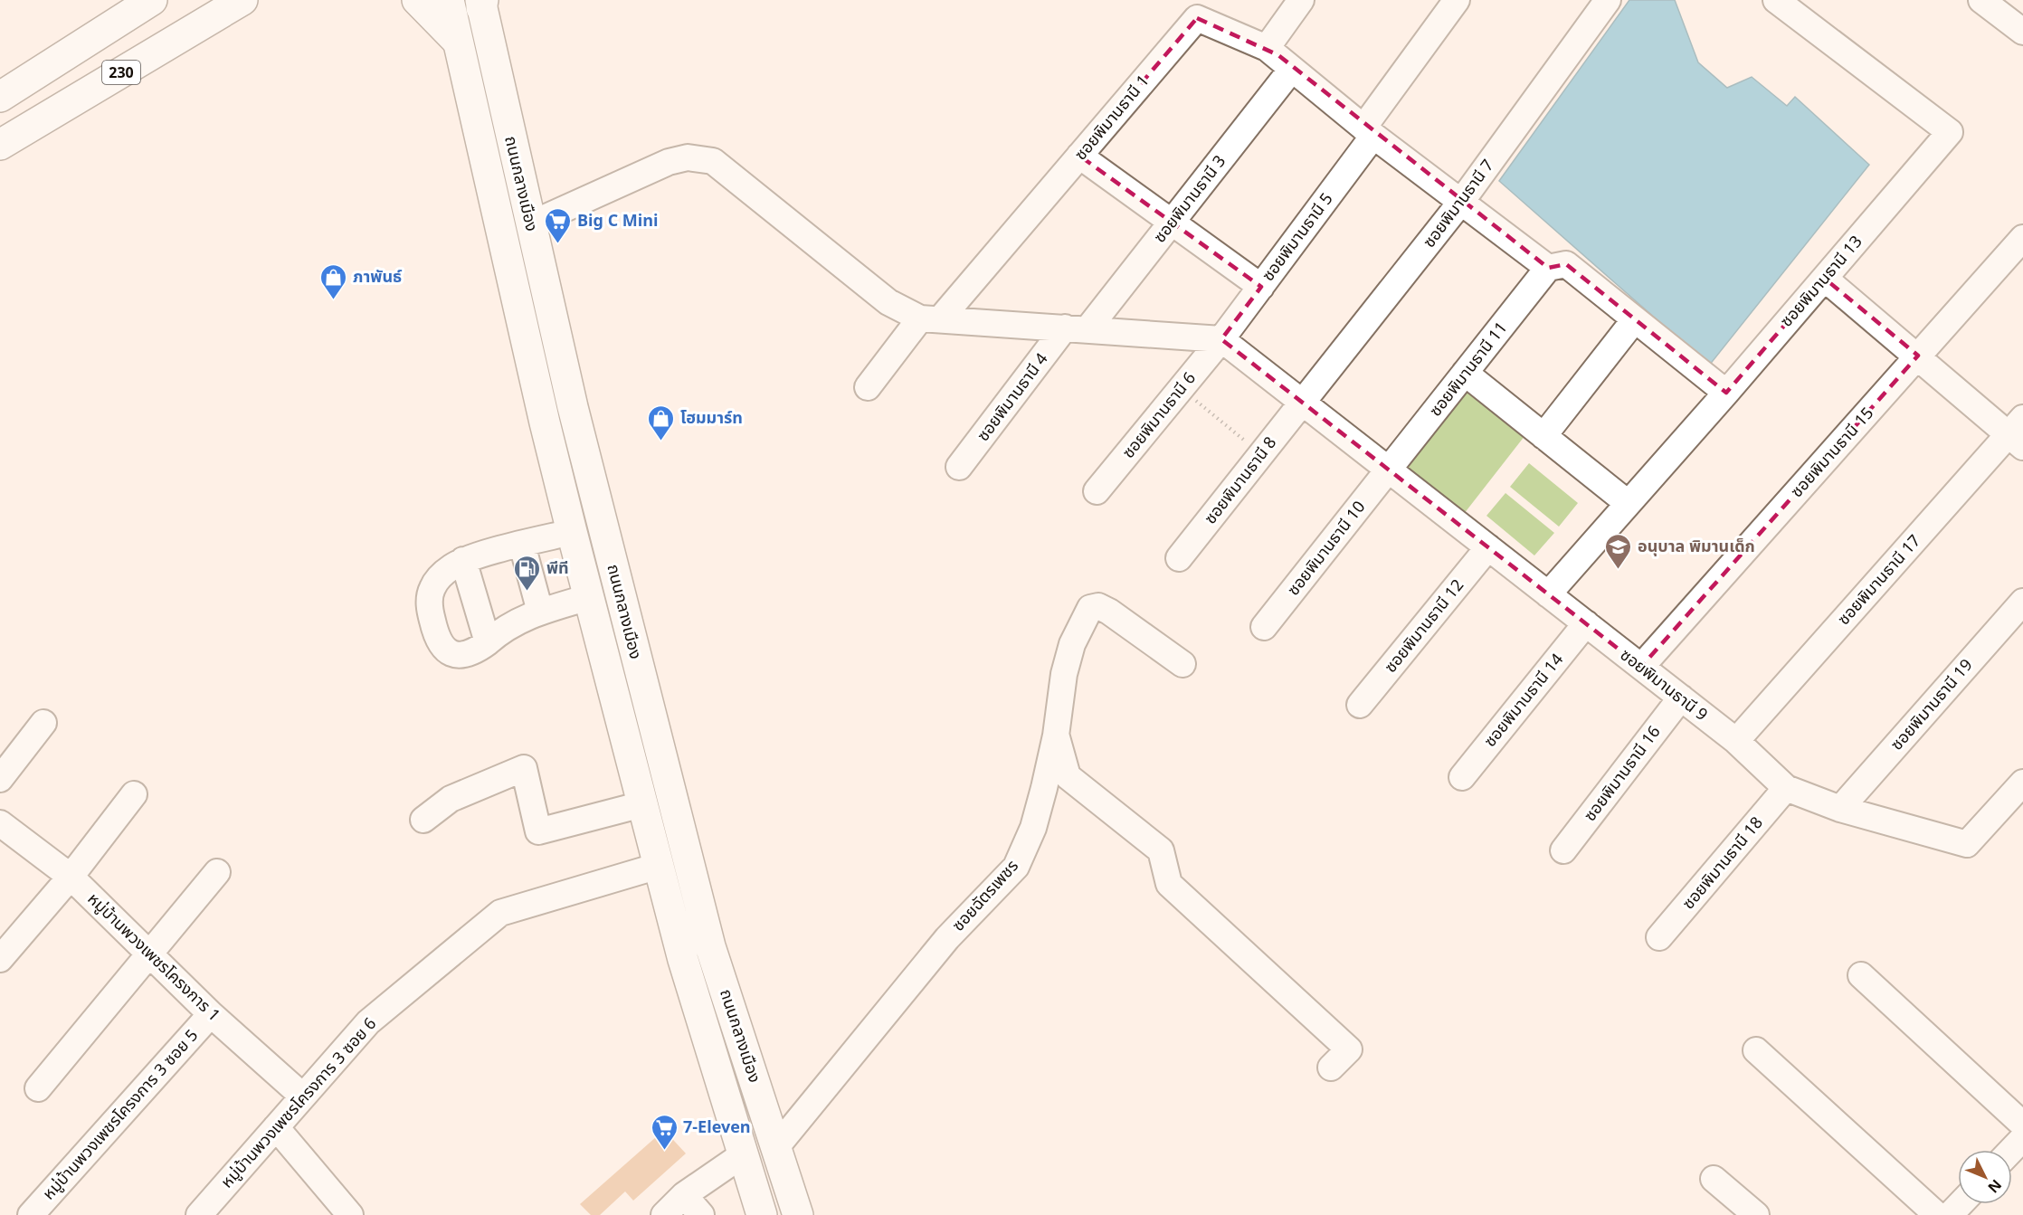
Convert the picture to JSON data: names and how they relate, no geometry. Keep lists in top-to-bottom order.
{
  "streets": {
    "main road": ["230", "ถนนกลางเมือง"],
    "street": [
      "ซอยพิมานธานี 1",
      "ซอยพิมานธานี 3",
      "ซอยพิมานธานี 7",
      "ซอยพิมานธานี 5",
      "ซอยพิมานธานี 13",
      "ซอยพิมานธานี 11",
      "ซอยพิมานธานี 4",
      "ซอยพิมานธานี 6",
      "ซอยพิมานธานี 15",
      "ซอยพิมานธานี 8",
      "ซอยพิมานธานี 10",
      "ซอยพิมานธานี 17",
      "ซอยพิมานธานี 12",
      "ซอยพิมานธานี 9",
      "ซอยพิมานธานี 14",
      "ซอยพิมานธานี 19",
      "ซอยพิมานธานี 16",
      "ซอยพิมานธานี 18",
      "ซอยฉัตรเพชร",
      "หมู่บ้านพวงเพชรโครงการ 1",
      "หมู่บ้านพวงเพชรโครงการ 3 ซอย 6",
      "หมู่บ้านพวงเพชรโครงการ 3 ซอย 5"
    ]
  },
  "crossings": [
    ["ถนนกลางเมือง", "ซอยฉัตรเพชร"],
    ["ถนนกลางเมือง", "หมู่บ้านพวงเพชรโครงการ 3 ซอย 6"],
    ["ซอยพิมานธานี 3", "ซอยพิมานธานี 4"],
    ["ซอยพิมานธานี 7", "ซอยพิมานธานี 8"],
    ["ซอยพิมานธานี 7", "ซอยพิมานธานี 9"],
    ["ซอยพิมานธานี 5", "ซอยพิมานธานี 6"],
    ["ซอยพิมานธานี 5", "ซอยพิมานธานี 9"],
    ["ซอยพิมานธานี 13", "ซอยพิมานธานี 9"],
    ["ซอยพิมานธานี 11", "ซอยพิมานธานี 10"],
    ["ซอยพิมานธานี 11", "ซอยพิมานธานี 9"],
    ["ซอยพิมานธานี 6", "ซอยพิมานธานี 9"],
    ["ซอยพิมานธานี 15", "ซอยพิมานธานี 9"],
    ["ซอยพิมานธานี 8", "ซอยพิมานธานี 9"],
    ["ซอยพิมานธานี 10", "ซอยพิมานธานี 9"],
    ["ซอยพิมานธานี 17", "ซอยพิมานธานี 9"],
    ["ซอยพิมานธานี 12", "ซอยพิมานธานี 9"],
    ["ซอยพิมานธานี 9", "ซอยพิมานธานี 14"],
    ["ซอยพิมานธานี 9", "ซอยพิมานธานี 19"],
    ["ซอยพิมานธานี 9", "ซอยพิมานธานี 16"],
    ["ซอยพิมานธานี 9", "ซอยพิมานธานี 18"],
    ["หมู่บ้านพวงเพชรโครงการ 1", "หมู่บ้านพวงเพชรโครงการ 3 ซอย 6"],
    ["หมู่บ้านพวงเพชรโครงการ 1", "หมู่บ้านพวงเพชรโครงการ 3 ซอย 5"]
  ],
  "places": {
    "supermarket": ["Big C Mini", "7-Eleven"],
    "shop": ["ภาพันธ์", "โฮมมาร์ท"],
    "school or university": ["อนุบาล พิมานเด็ก"],
    "fuel station": ["พีที"]
  },
  "north": "bottom right"
}
